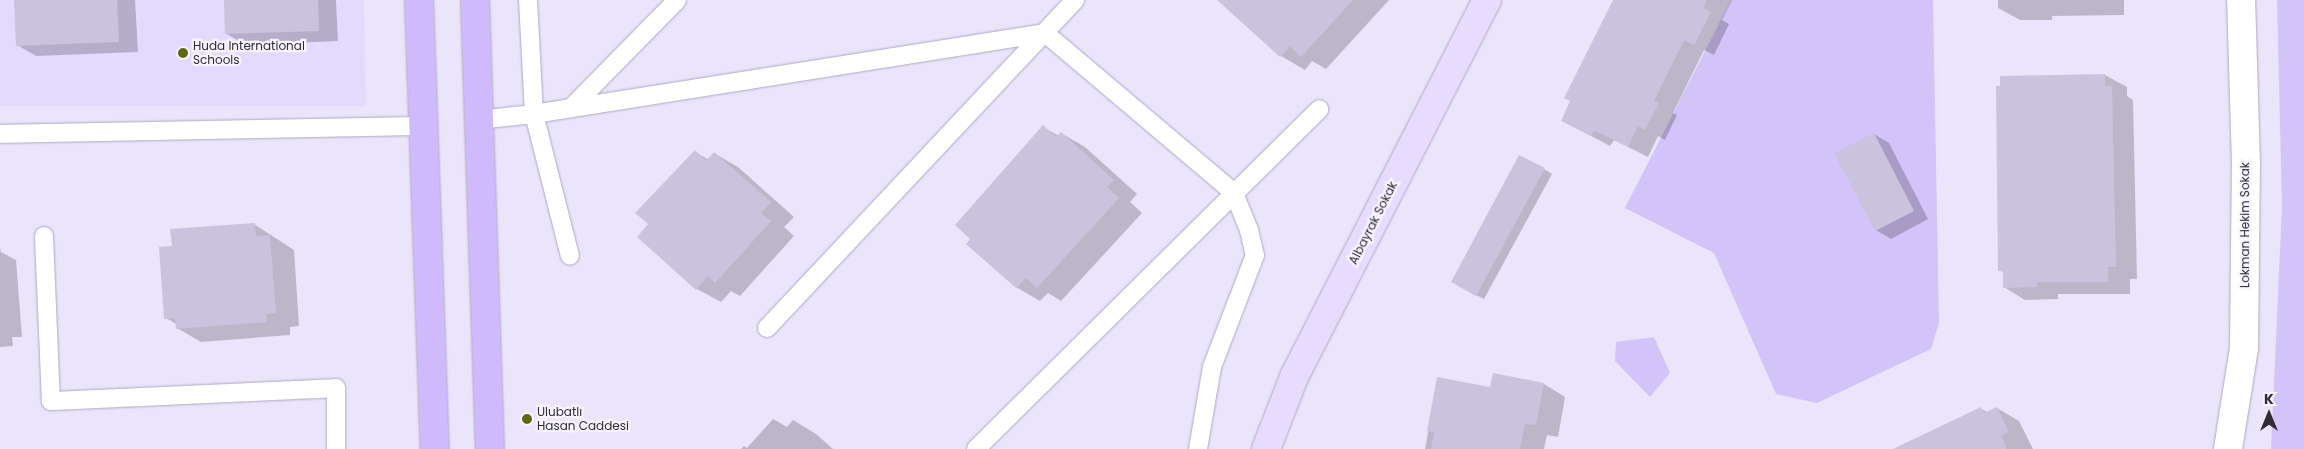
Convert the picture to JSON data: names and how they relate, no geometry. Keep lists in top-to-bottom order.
{
  "streets": {
    "street": ["Albayrak Sokak", "Lokman Hekim Sokak"]
  },
  "places": ["Huda International Schools", "Ulubatlı Hasan Caddesi"],
  "north": "top"
}
